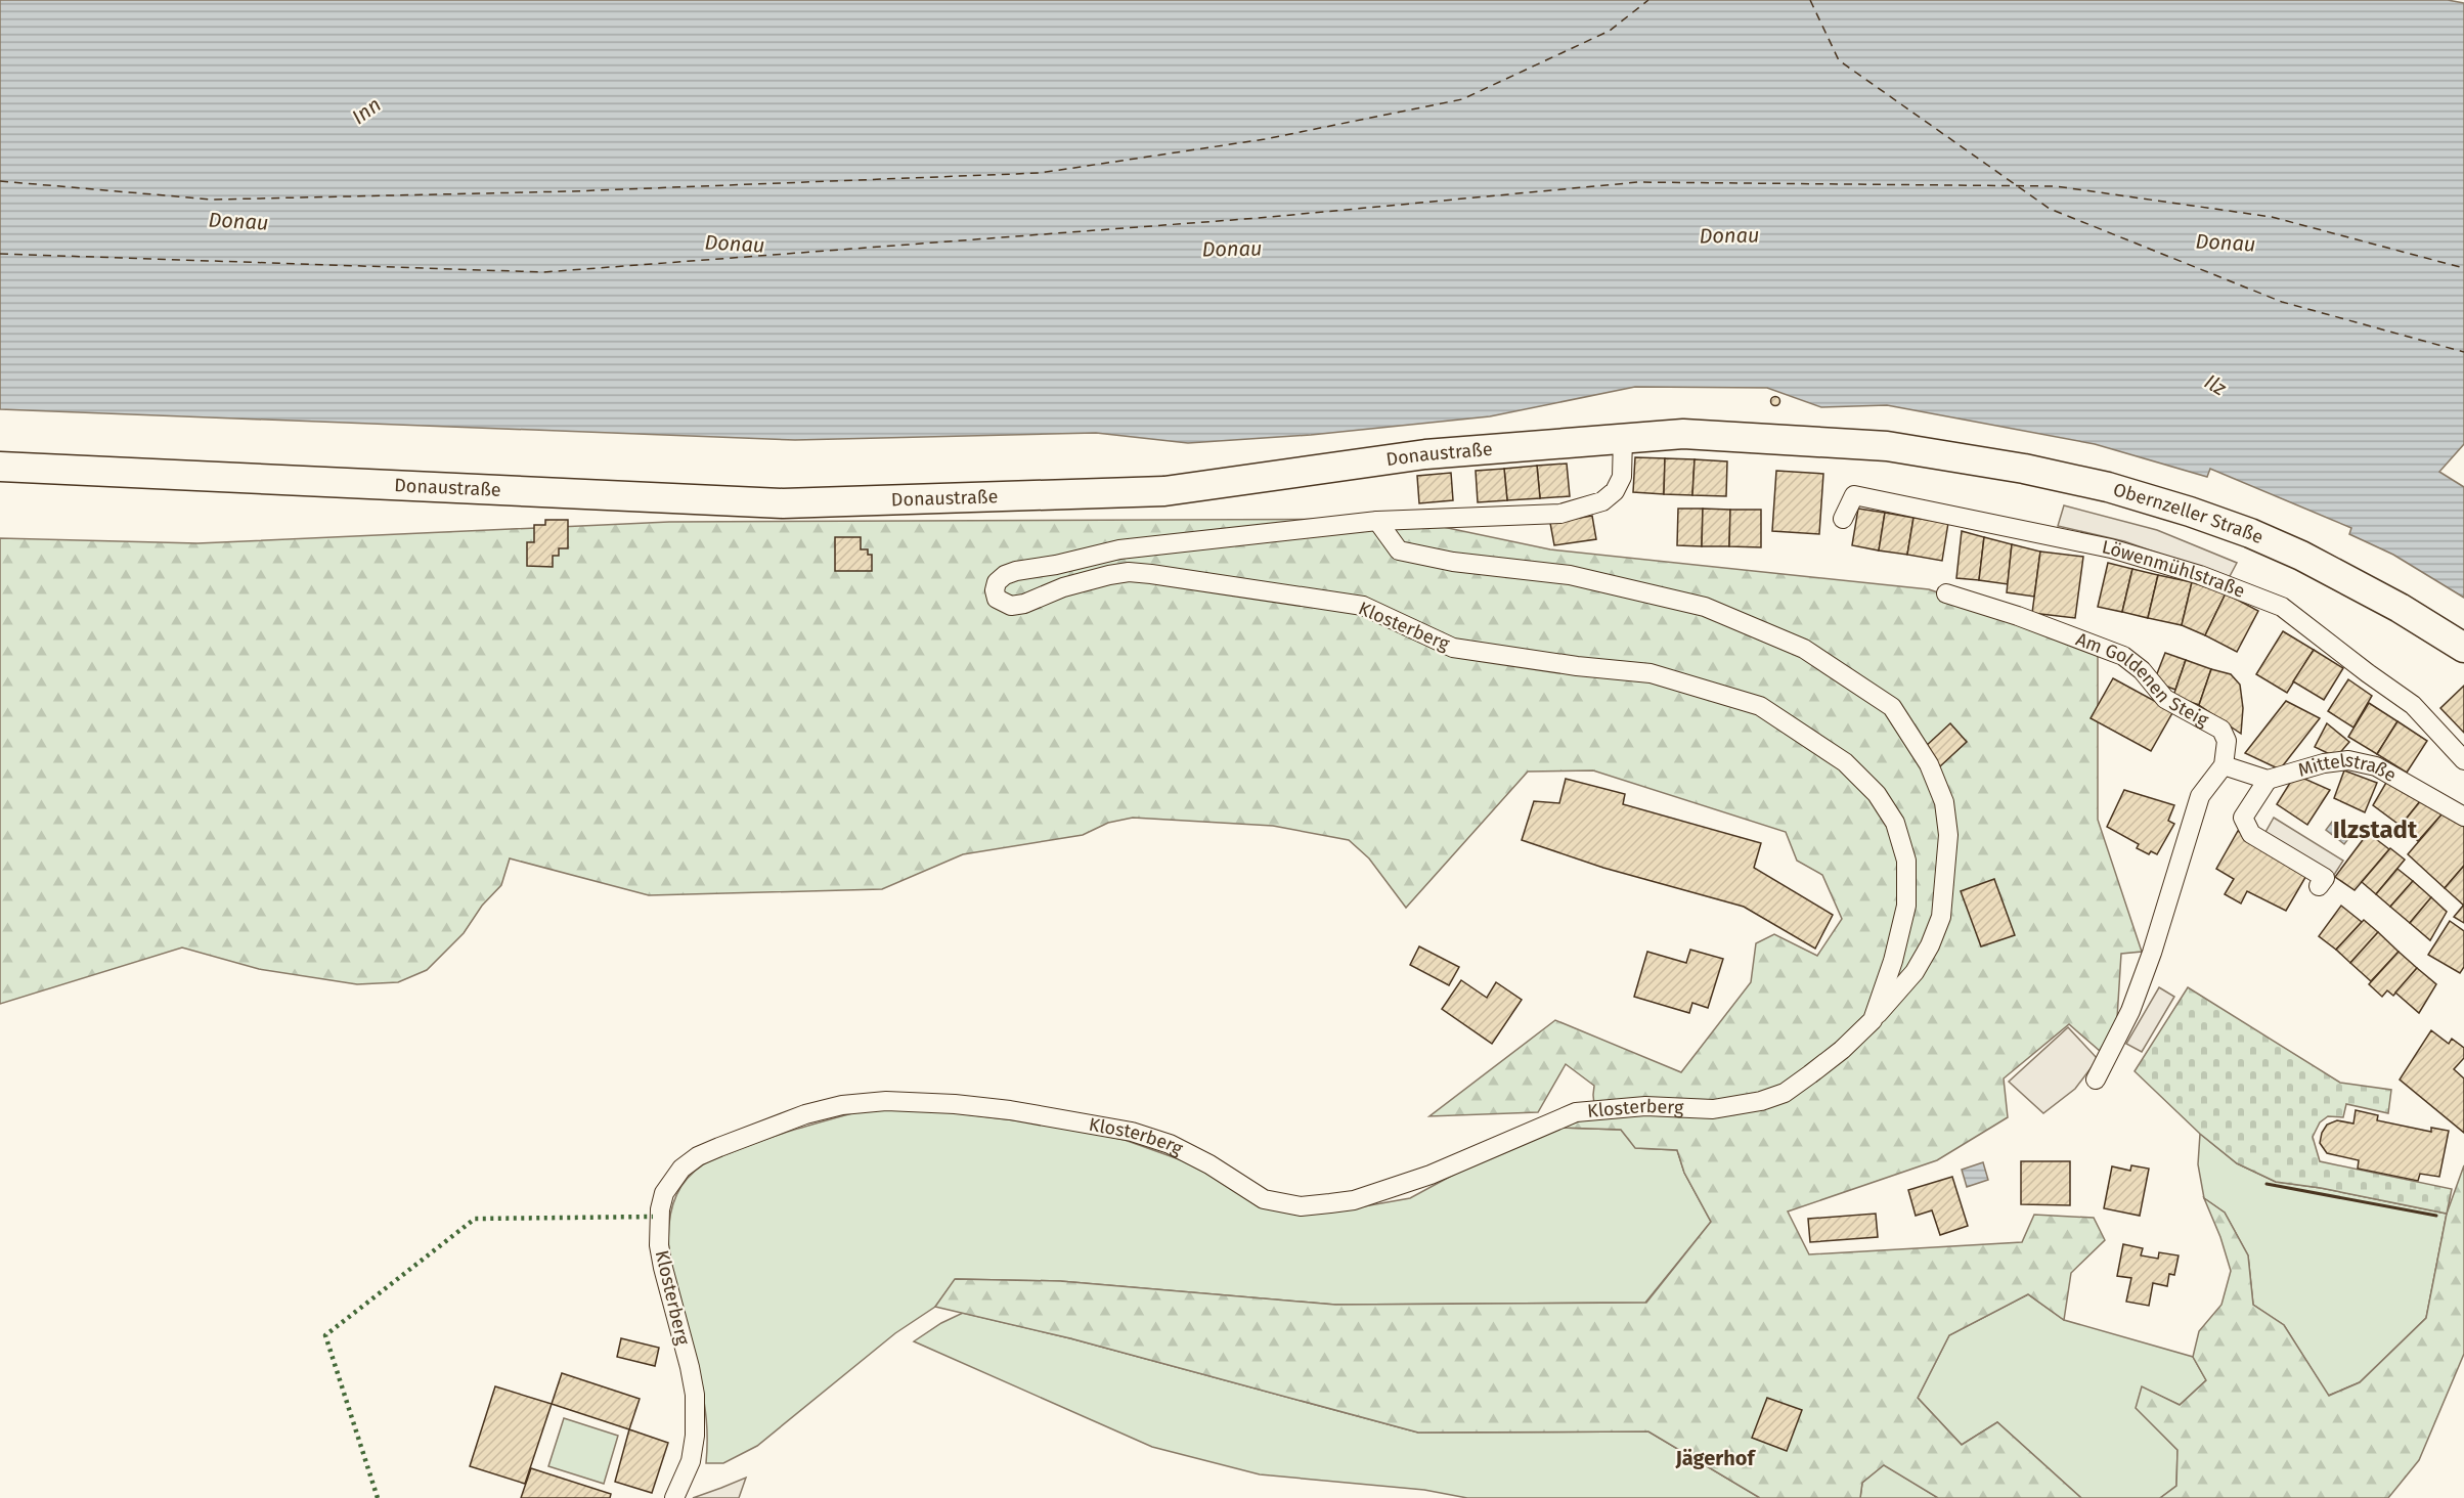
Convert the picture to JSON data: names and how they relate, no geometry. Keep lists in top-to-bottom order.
{
  "streets": {
    "main road": ["Donaustraße", "Obernzeller Straße"],
    "street": [
      "Löwenmühlstraße",
      "Klosterberg",
      "Am Goldenen Steig",
      "Mittelstraße"
    ]
  },
  "crossings": [
    ["Donaustraße", "Obernzeller Straße"],
    ["Donaustraße", "Klosterberg"]
  ],
  "districts": ["Ilzstadt", "Jägerhof"],
  "water": ["Inn", "Donau", "Ilz"]
}
